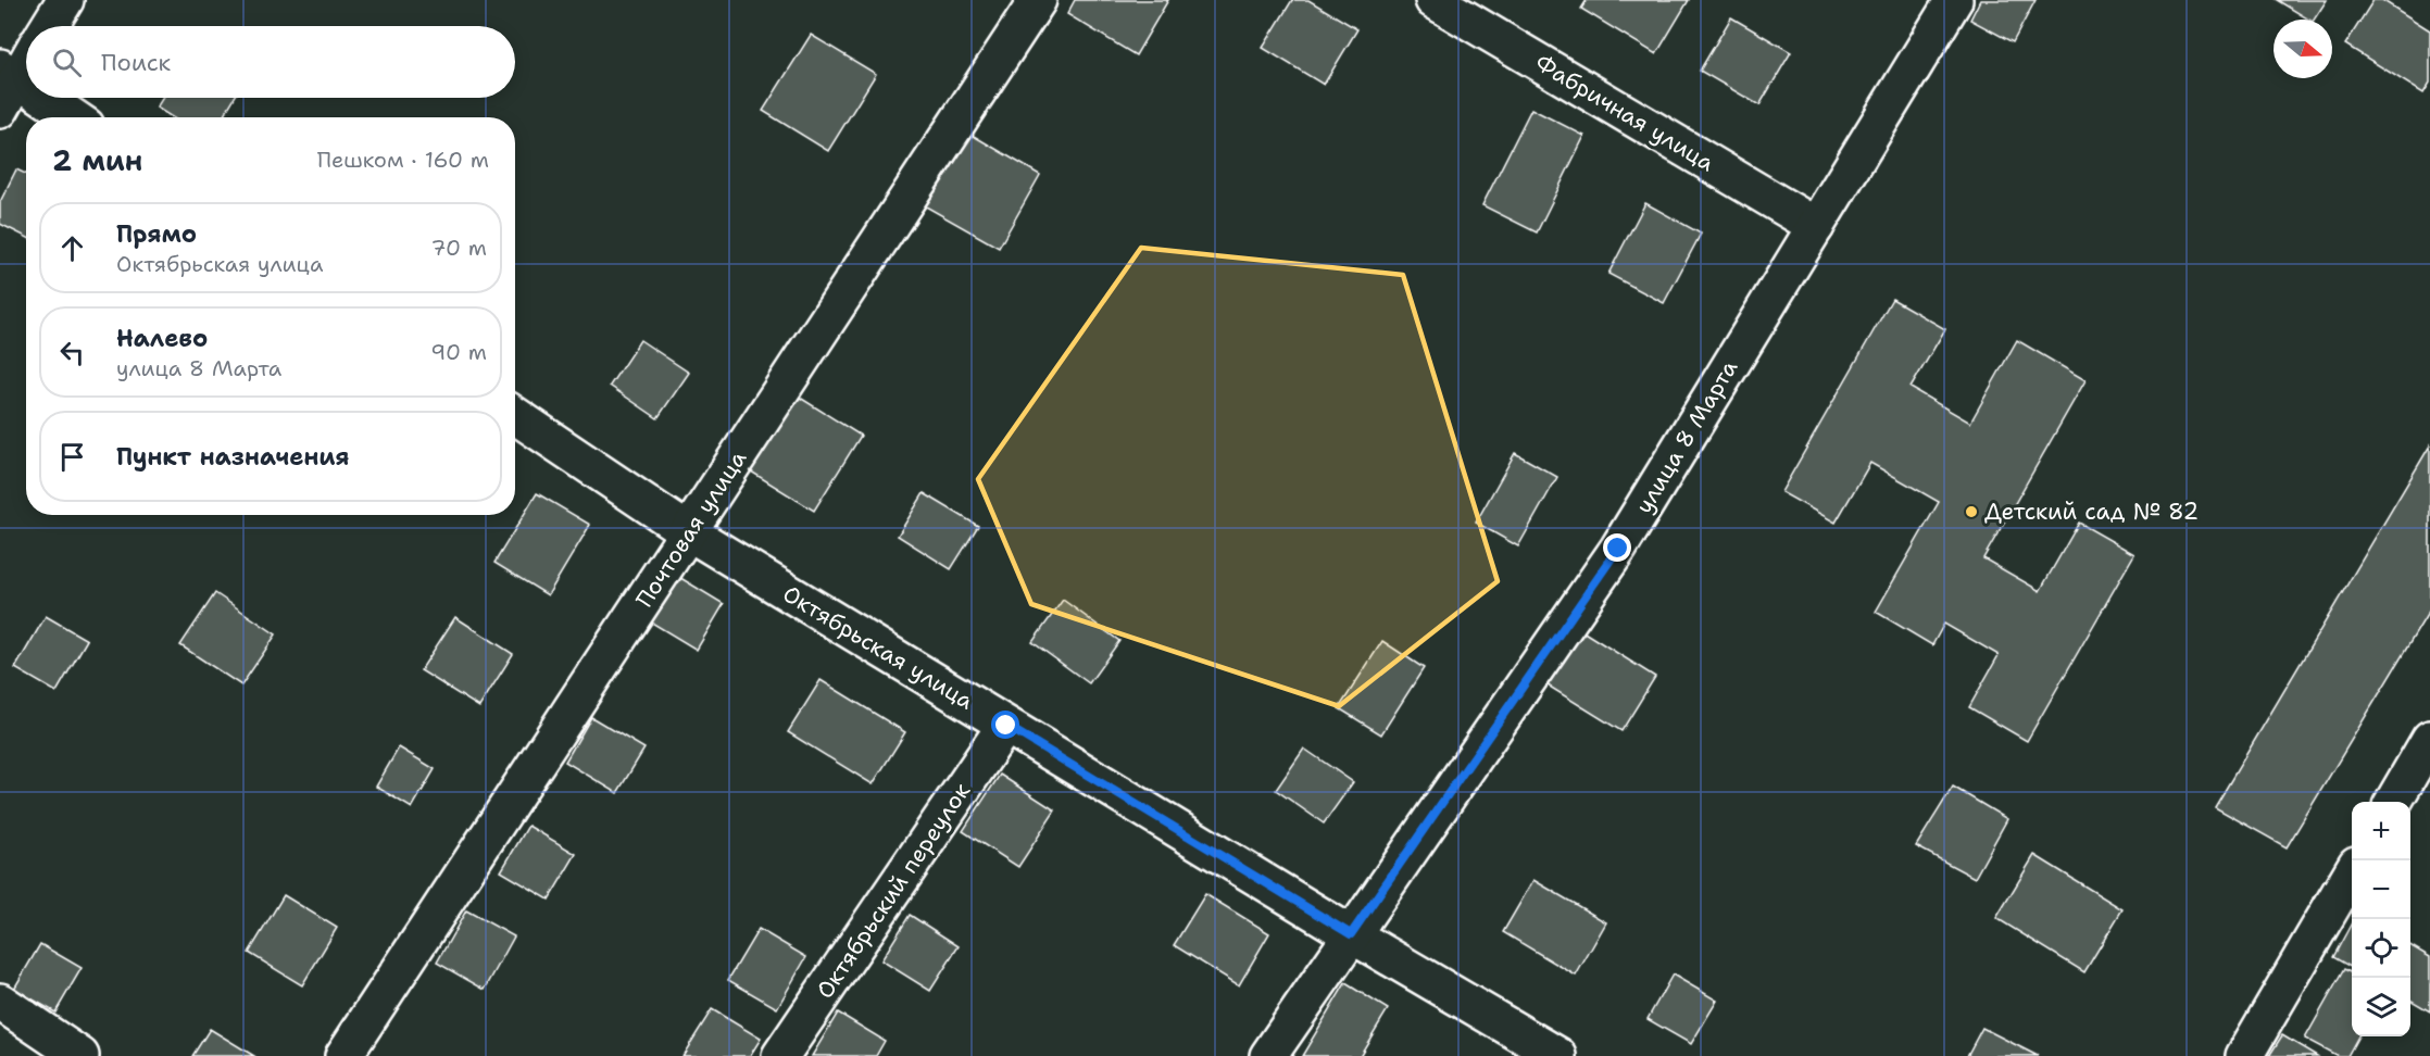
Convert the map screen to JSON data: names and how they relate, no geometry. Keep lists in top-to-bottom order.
{
  "streets": {
    "street": [
      "Фабричная улица",
      "улица 8 Марта",
      "Почтовая улица",
      "Октябрьская улица",
      "Октябрьский переулок"
    ]
  },
  "crossings": [
    ["Фабричная улица", "улица 8 Марта"],
    ["улица 8 Марта", "Октябрьская улица"],
    ["Почтовая улица", "Октябрьская улица"],
    ["Октябрьская улица", "Октябрьский переулок"]
  ],
  "places": ["Детский сад № 82"],
  "north": "right",
  "page": {
    "search": "Поиск",
    "heading": ["2 мин", "Пешком · 160 m"],
    "list": [
      ["Прямо", "Октябрьская улица", "70 m"],
      ["Налево", "улица 8 Марта", "90 m"],
      "Пункт назначения"
    ],
    "map_buttons": ["+", "−"]
  }
}
